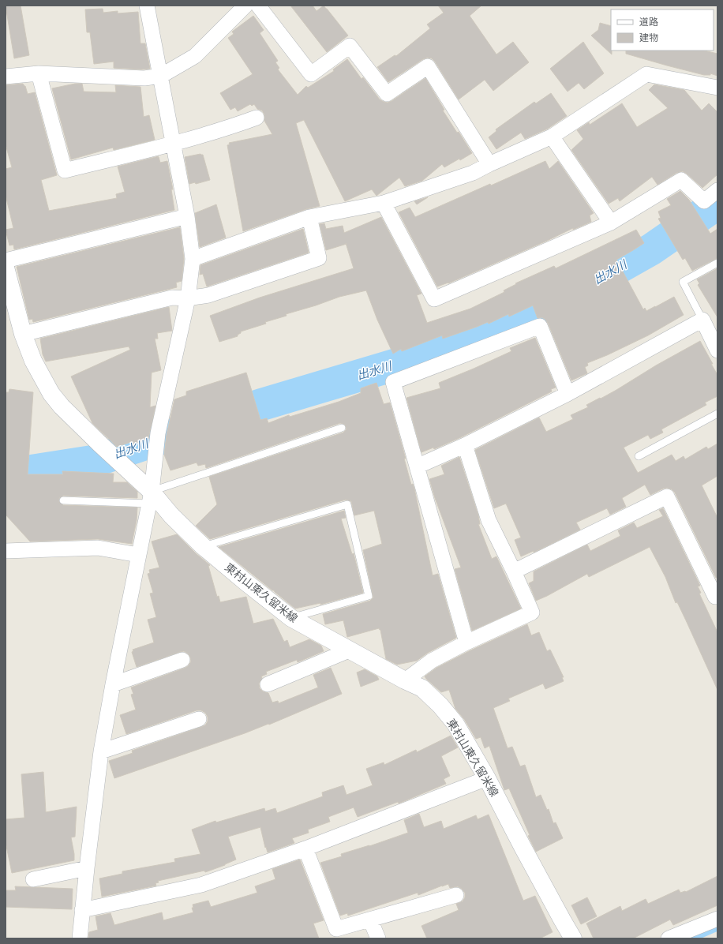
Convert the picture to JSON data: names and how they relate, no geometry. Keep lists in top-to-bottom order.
{
  "streets": {
    "main road": ["東村山東久留米線"]
  },
  "water": ["出水川"],
  "legend": ["道路", "建物"]
}
